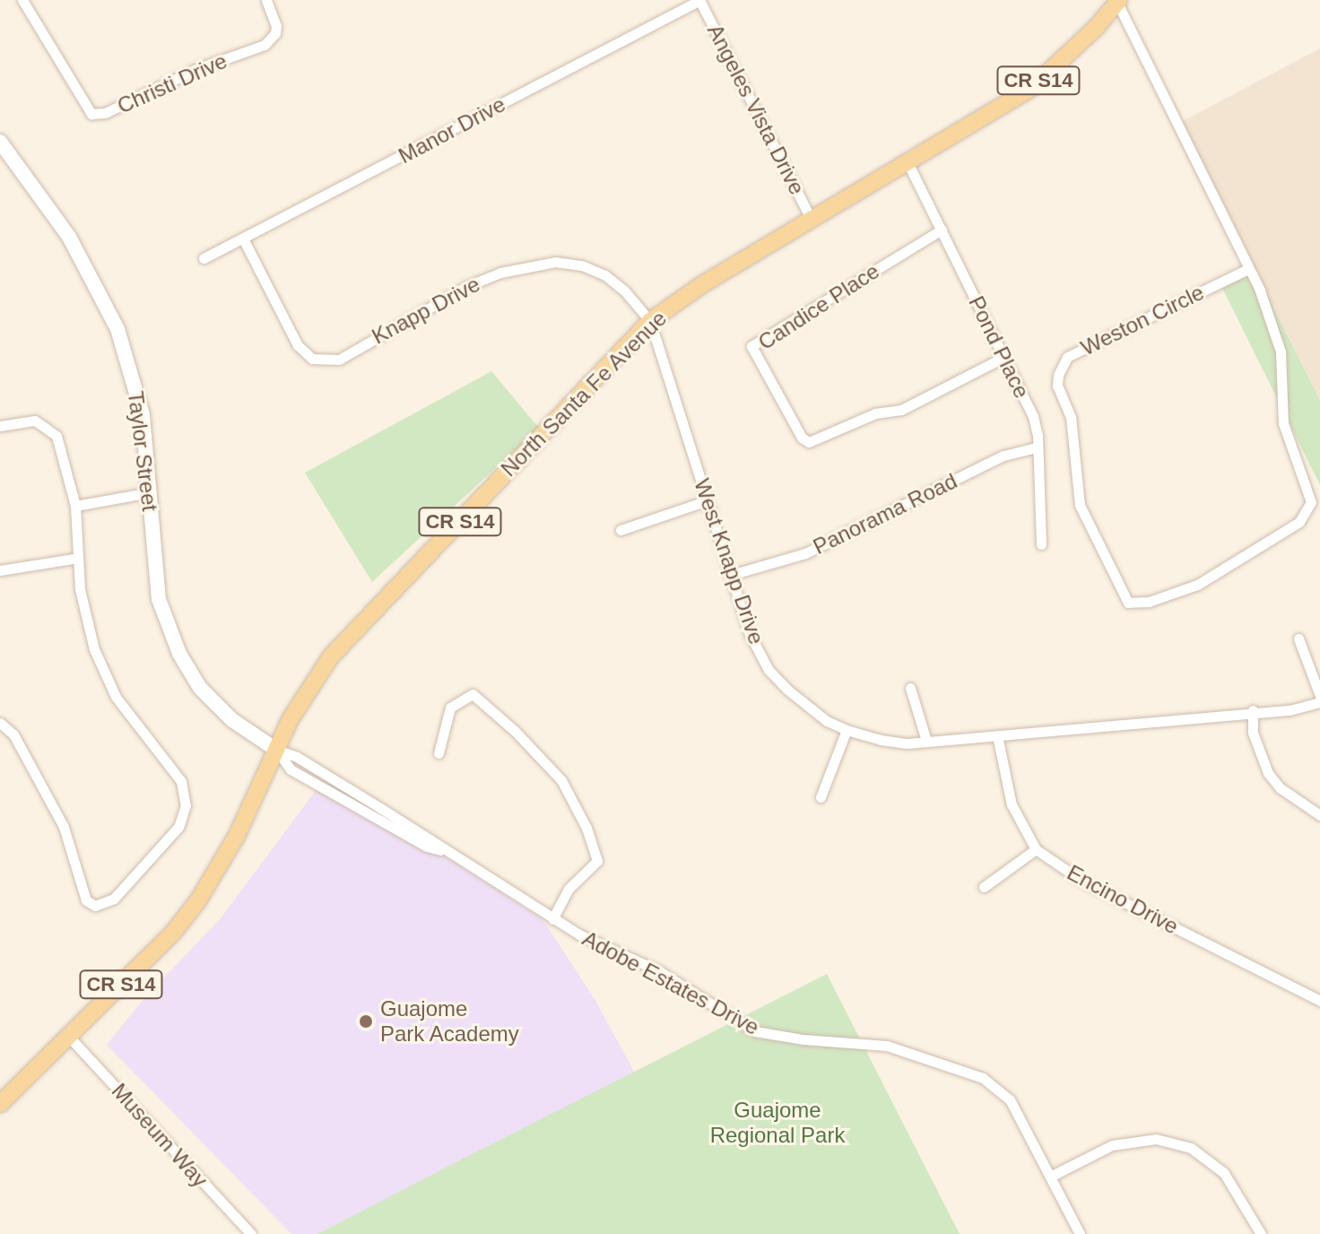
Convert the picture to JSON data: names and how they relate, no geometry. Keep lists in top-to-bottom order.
{
  "streets": {
    "main road": ["CR S14", "North Santa Fe Avenue", "Taylor Street"],
    "street": [
      "Christi Drive",
      "Angeles Vista Drive",
      "Manor Drive",
      "Candice Place",
      "Knapp Drive",
      "Weston Circle",
      "Pond Place",
      "Panorama Road",
      "West Knapp Drive",
      "Encino Drive",
      "Adobe Estates Drive",
      "Museum Way"
    ]
  },
  "crossings": [
    ["Angeles Vista Drive", "Manor Drive"],
    ["Angeles Vista Drive", "North Santa Fe Avenue"],
    ["Manor Drive", "Knapp Drive"],
    ["Candice Place", "Pond Place"],
    ["Knapp Drive", "North Santa Fe Avenue"],
    ["Knapp Drive", "West Knapp Drive"],
    ["Weston Circle", "North Santa Fe Avenue"],
    ["Pond Place", "North Santa Fe Avenue"],
    ["Pond Place", "Panorama Road"],
    ["North Santa Fe Avenue", "Taylor Street"],
    ["North Santa Fe Avenue", "West Knapp Drive"],
    ["North Santa Fe Avenue", "Adobe Estates Drive"],
    ["North Santa Fe Avenue", "Museum Way"],
    ["Taylor Street", "Adobe Estates Drive"],
    ["Panorama Road", "West Knapp Drive"],
    ["West Knapp Drive", "Encino Drive"]
  ],
  "parks": ["Guajome Regional Park"],
  "places": ["Guajome Park Academy"]
}
